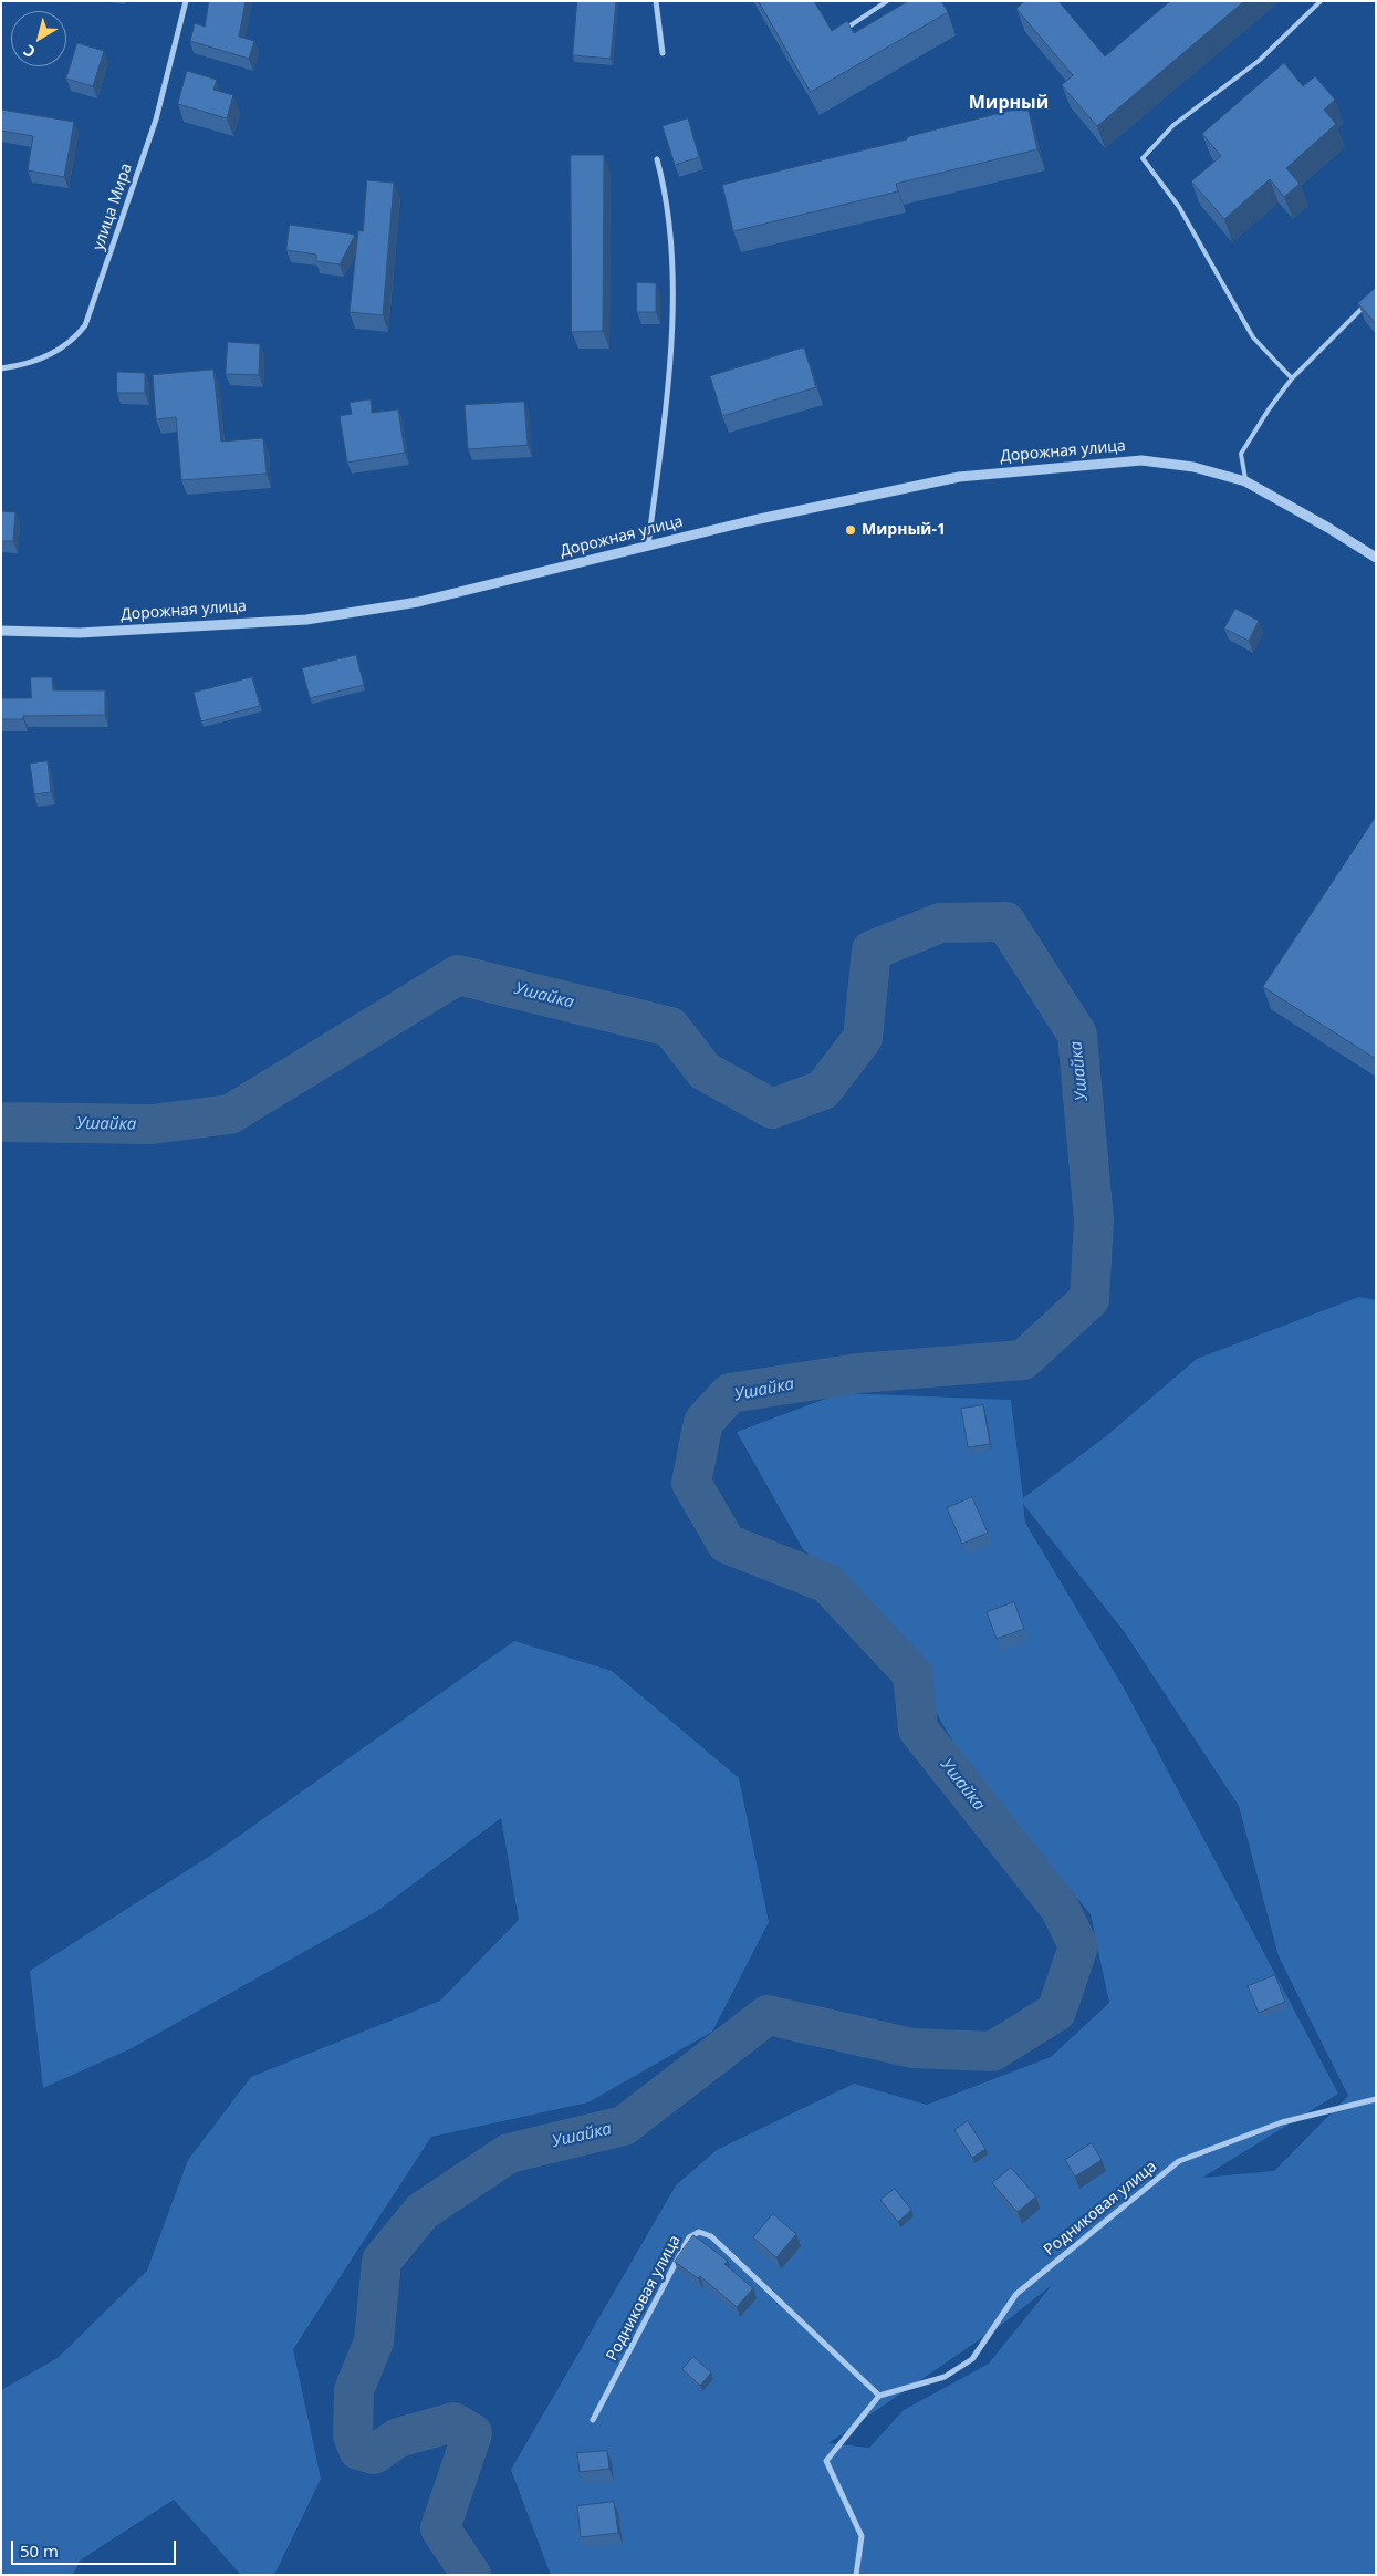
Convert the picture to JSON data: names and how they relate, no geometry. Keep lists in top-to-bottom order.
{
  "streets": {
    "street": ["улица Мира", "Дорожная улица", "Родниковая улица"]
  },
  "districts": ["Мирный"],
  "water": ["Ушайка"],
  "places": ["Мирный-1"],
  "scale_bar": "50 m",
  "north": "bottom left"
}
